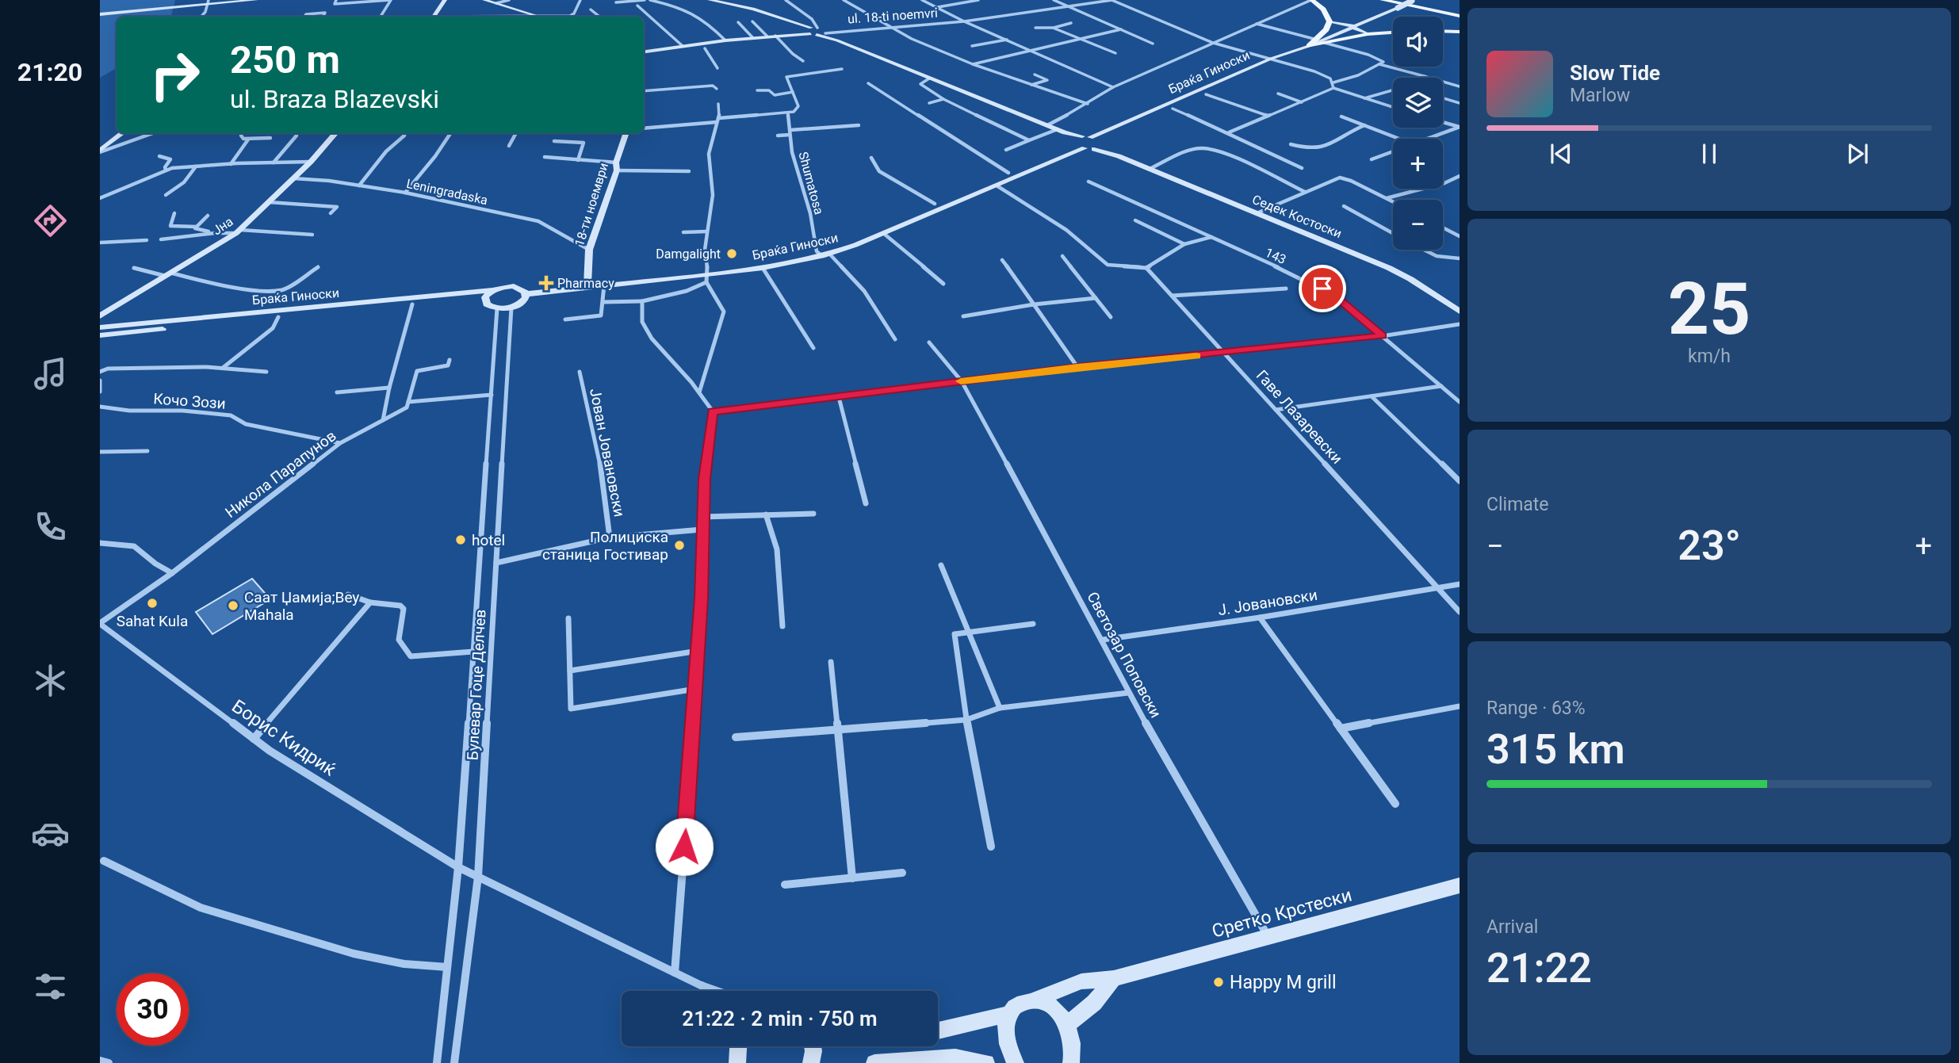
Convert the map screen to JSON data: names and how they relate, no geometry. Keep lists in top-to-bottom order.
{
  "streets": {
    "street": [
      "ul. 18-ti noemvri",
      "Браќа Гиноски",
      "Shumatosa",
      "Leningradaska",
      "18-ти ноември",
      "Седек Костоски",
      "Јна",
      "143",
      "Кочо Зози",
      "Гаве Лазаревски",
      "Јован Јовановски",
      "Никола Парапунов",
      "Ј. Јовановски",
      "Светозар Поповски",
      "Булевар Гоце Делчев",
      "Борис Кидриќ",
      "Сретко Крстески"
    ]
  },
  "crossings": [
    ["Браќа Гиноски", "Shumatosa"],
    ["Браќа Гиноски", "18-ти ноември"],
    ["Leningradaska", "18-ти ноември"],
    ["Leningradaska", "Јна"],
    ["Кочо Зози", "Никола Парапунов"],
    ["Гаве Лазаревски", "Ј. Јовановски"],
    ["Никола Парапунов", "Борис Кидриќ"],
    ["Ј. Јовановски", "Светозар Поповски"],
    ["Светозар Поповски", "Сретко Крстески"],
    ["Булевар Гоце Делчев", "Борис Кидриќ"]
  ],
  "places": {
    "other": [
      "Damgalight",
      "hotel",
      "Полициска станица Гостивар",
      "Sahat Kula",
      "Саат Џамија;Bey Mahala",
      "Happy M grill"
    ],
    "health": ["Pharmacy"]
  },
  "page": {
    "tabs": "21:20",
    "map_buttons": ["+", "−"],
    "turn": ["250 m", "ul. Braza Blazevski"],
    "song": ["Slow Tide", "Marlow"],
    "tile": [
      ["25", "km/h"],
      "Climate",
      ["Range · 63%", "315 km"],
      ["Arrival", "21:22"]
    ],
    "heat": ["−", "23°", "+"],
    "limit": "30",
    "trip": "21:22 · 2 min · 750 m"
  }
}
